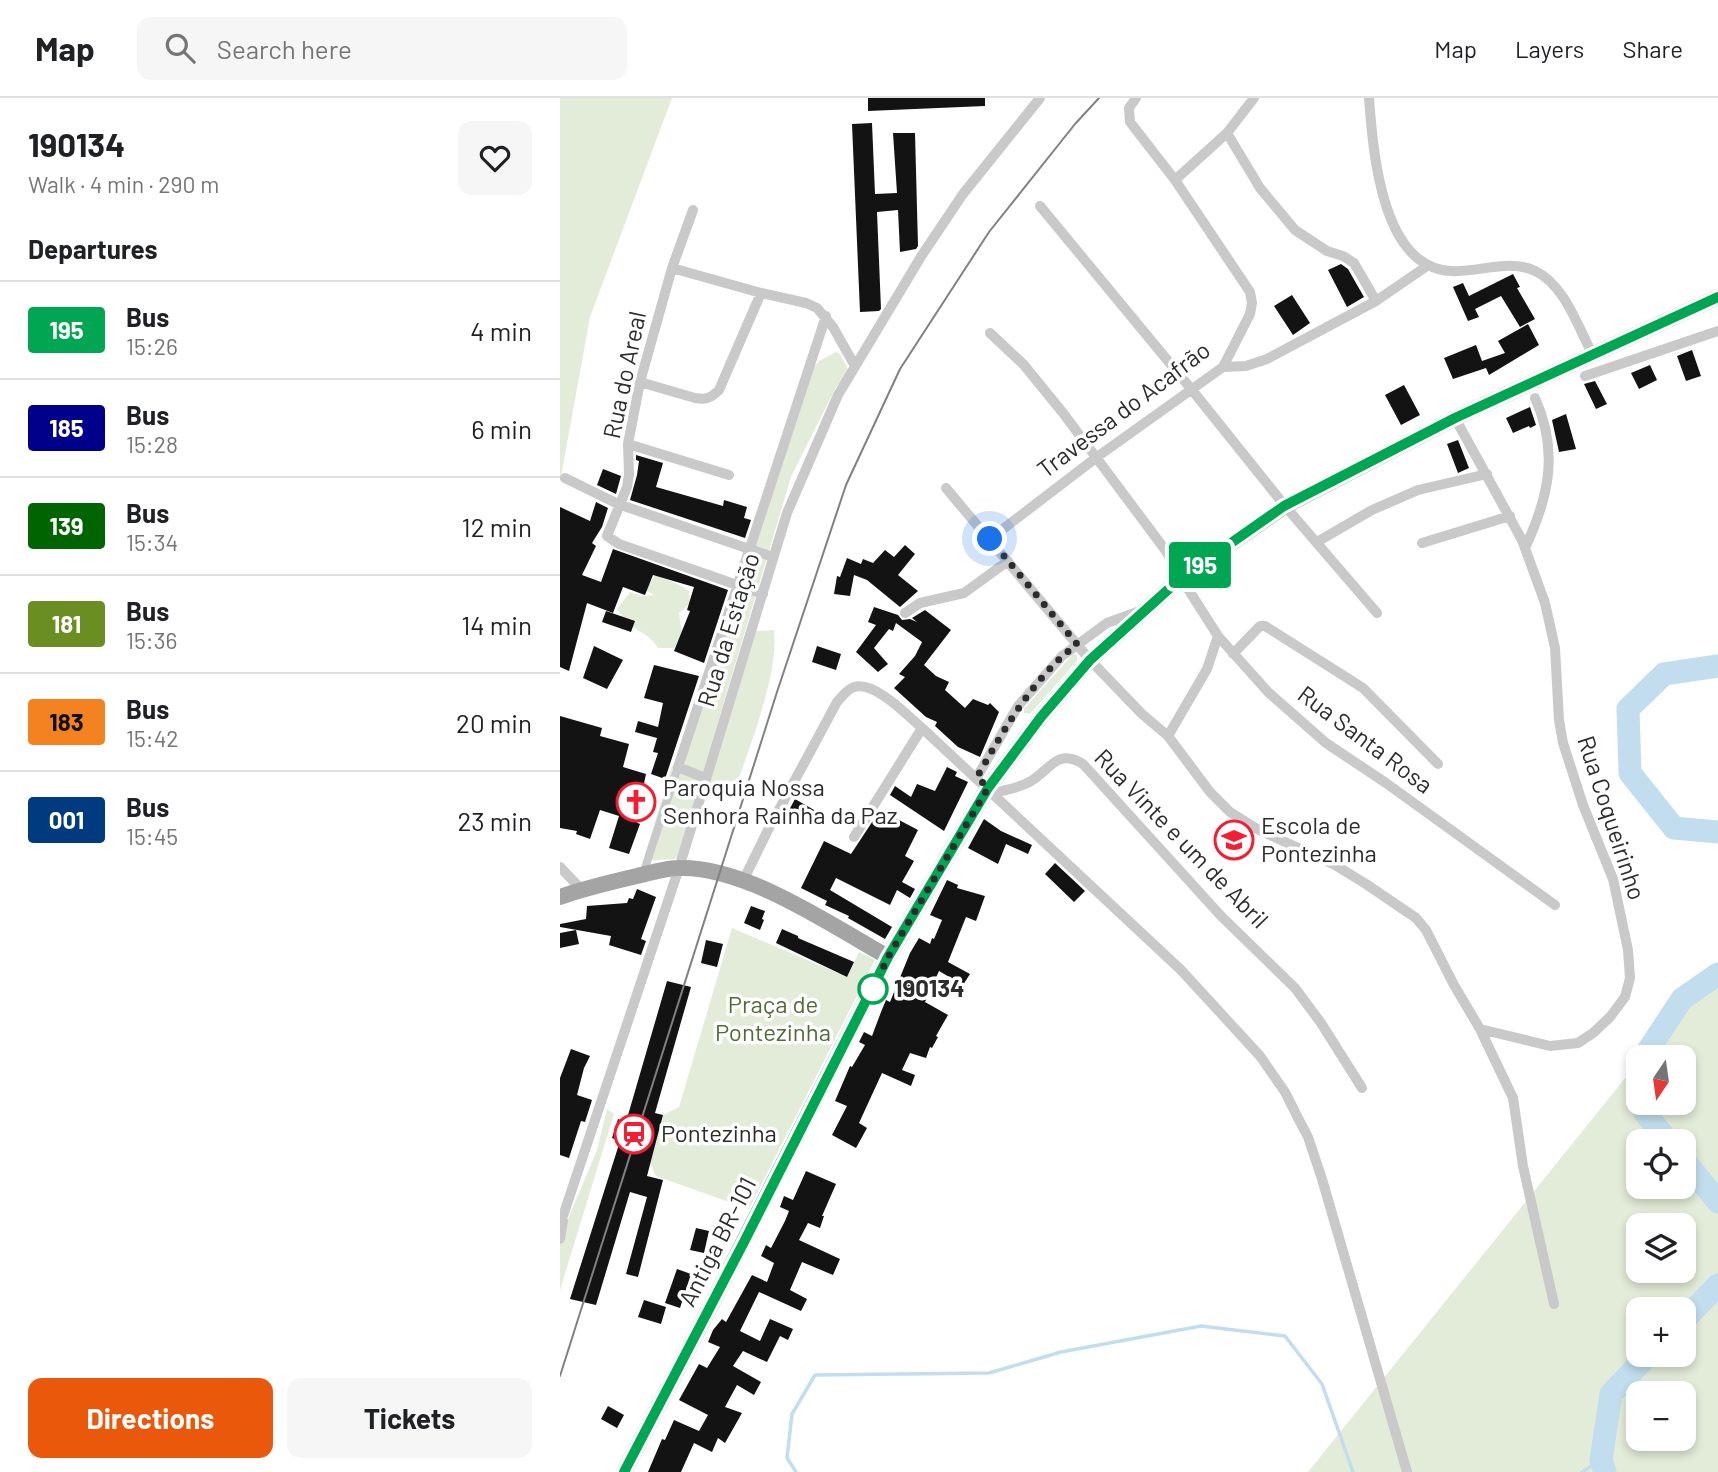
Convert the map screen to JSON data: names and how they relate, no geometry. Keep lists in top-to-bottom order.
{
  "streets": {
    "main road": ["Antiga BR-101"],
    "street": [
      "Rua do Areal",
      "Travessa do Acafrão",
      "Rua da Estação",
      "Rua Santa Rosa",
      "Rua Coqueirinho",
      "Rua Vinte e um de Abril"
    ]
  },
  "crossings": [
    ["Travessa do Acafrão", "Rua Santa Rosa"],
    ["Rua Santa Rosa", "Antiga BR-101"],
    ["Rua Coqueirinho", "Antiga BR-101"],
    ["Rua Vinte e um de Abril", "Antiga BR-101"]
  ],
  "parks": ["Praça de Pontezinha"],
  "places": {
    "church": ["Paroquia Nossa Senhora Rainha da Paz"],
    "school or university": ["Escola de Pontezinha"],
    "other": ["190134"],
    "station": ["Pontezinha"]
  },
  "lines": ["bus line 195"],
  "north": "bottom",
  "page": {
    "header": "Map",
    "search": "Search here",
    "nav": ["Map", "Layers", "Share"],
    "heading": [
      ["190134", "Walk · 4 min · 290 m"],
      "Departures"
    ],
    "on_map": "195",
    "list": [
      {
        "mark": "195",
        "name": "Bus",
        "note": "15:26",
        "value": "4 min"
      },
      {
        "mark": "185",
        "name": "Bus",
        "note": "15:28",
        "value": "6 min"
      },
      {
        "mark": "139",
        "name": "Bus",
        "note": "15:34",
        "value": "12 min"
      },
      {
        "mark": "181",
        "name": "Bus",
        "note": "15:36",
        "value": "14 min"
      },
      {
        "mark": "183",
        "name": "Bus",
        "note": "15:42",
        "value": "20 min"
      },
      {
        "mark": "001",
        "name": "Bus",
        "note": "15:45",
        "value": "23 min"
      }
    ],
    "map_buttons": ["+", "−"],
    "buttons": ["Directions", "Tickets"]
  }
}
